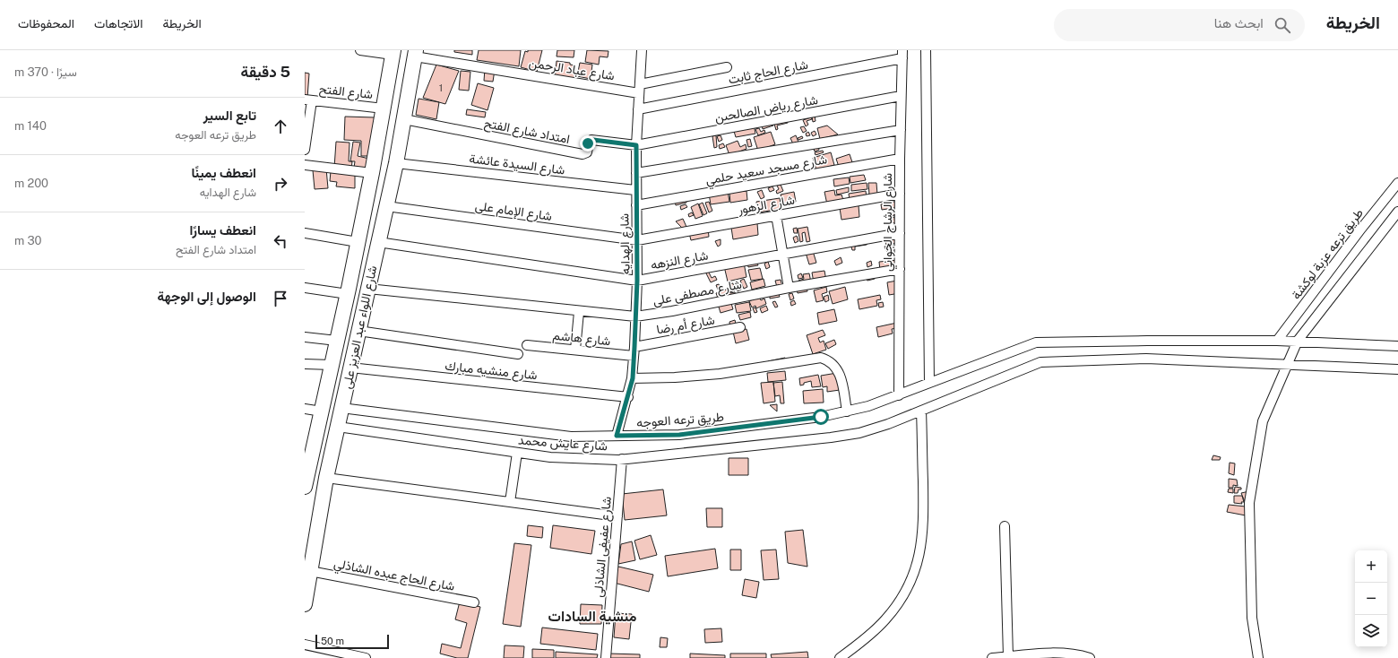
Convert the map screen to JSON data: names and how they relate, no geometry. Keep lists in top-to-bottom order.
{
  "streets": {
    "main road": ["شارع اللواء عبد العزيز على"],
    "street": [
      "شارع عباد الرحمن",
      "شارع الحاج ثابت",
      "شارع الفتح",
      "شارع رياض الصالحىن",
      "امتداد شارع الفتح",
      "شارع السيدة عائشة",
      "شارع مسجد سعيد حلمي",
      "شارع الزهور",
      "شارع الإمام على",
      "شارع الرشاح الجواني",
      "شارع الهدايه",
      "طريق ترعه عزبة لوكشة",
      "شارع النزهه",
      "شارع مصطفى على",
      "شارع أم رضا",
      "شارع هاشم",
      "شارع منشيه مبارك",
      "طريق ترعه العوجه",
      "شارع عايش محمد",
      "شارع عفيفى الشاذلى",
      "شارع الحاج عبده الشاذلي"
    ]
  },
  "crossings": [
    ["شارع عباد الرحمن", "شارع الهدايه"],
    ["شارع عباد الرحمن", "شارع اللواء عبد العزيز على"],
    ["شارع الحاج ثابت", "شارع الرشاح الجواني"],
    ["شارع الحاج ثابت", "شارع الهدايه"],
    ["شارع الفتح", "شارع اللواء عبد العزيز على"],
    ["شارع رياض الصالحىن", "امتداد شارع الفتح"],
    ["شارع رياض الصالحىن", "شارع الرشاح الجواني"],
    ["شارع رياض الصالحىن", "شارع الهدايه"],
    ["امتداد شارع الفتح", "شارع الهدايه"],
    ["امتداد شارع الفتح", "شارع اللواء عبد العزيز على"],
    ["شارع السيدة عائشة", "شارع الهدايه"],
    ["شارع السيدة عائشة", "شارع اللواء عبد العزيز على"],
    ["شارع مسجد سعيد حلمي", "شارع الرشاح الجواني"],
    ["شارع مسجد سعيد حلمي", "شارع الهدايه"],
    ["شارع الزهور", "شارع الإمام على"],
    ["شارع الزهور", "شارع الرشاح الجواني"],
    ["شارع الزهور", "شارع الهدايه"],
    ["شارع الإمام على", "شارع الهدايه"],
    ["شارع الإمام على", "شارع اللواء عبد العزيز على"],
    ["شارع الرشاح الجواني", "شارع النزهه"],
    ["شارع الرشاح الجواني", "شارع مصطفى على"],
    ["شارع الرشاح الجواني", "طريق ترعه العوجه"],
    ["شارع الهدايه", "شارع النزهه"],
    ["شارع الهدايه", "شارع مصطفى على"],
    ["شارع الهدايه", "شارع أم رضا"],
    ["شارع الهدايه", "شارع هاشم"],
    ["شارع الهدايه", "شارع منشيه مبارك"],
    ["شارع الهدايه", "طريق ترعه العوجه"],
    ["طريق ترعه عزبة لوكشة", "طريق ترعه العوجه"],
    ["شارع النزهه", "شارع اللواء عبد العزيز على"],
    ["شارع مصطفى على", "شارع اللواء عبد العزيز على"],
    ["شارع اللواء عبد العزيز على", "شارع منشيه مبارك"],
    ["شارع اللواء عبد العزيز على", "طريق ترعه العوجه"],
    ["شارع اللواء عبد العزيز على", "شارع عايش محمد"],
    ["شارع اللواء عبد العزيز على", "شارع الحاج عبده الشاذلي"],
    ["شارع عايش محمد", "شارع عفيفى الشاذلى"]
  ],
  "districts": ["منشية السادات"],
  "house_numbers": ["1"],
  "scale_bar": "50 m",
  "page": {
    "header": "الخريطة",
    "search": "ابحث هنا",
    "nav": ["الخريطة", "الاتجاهات", "المحفوظات"],
    "heading": ["5 دقيقة", "سيرًا · 370 m"],
    "list": [
      ["تابع السير", "طريق ترعه العوجه", "140 m"],
      ["انعطف يمينًا", "شارع الهدايه", "200 m"],
      ["انعطف يسارًا", "امتداد شارع الفتح", "30 m"],
      "الوصول إلى الوجهة"
    ],
    "map_buttons": ["+", "−"],
    "scale": "50 m"
  }
}
